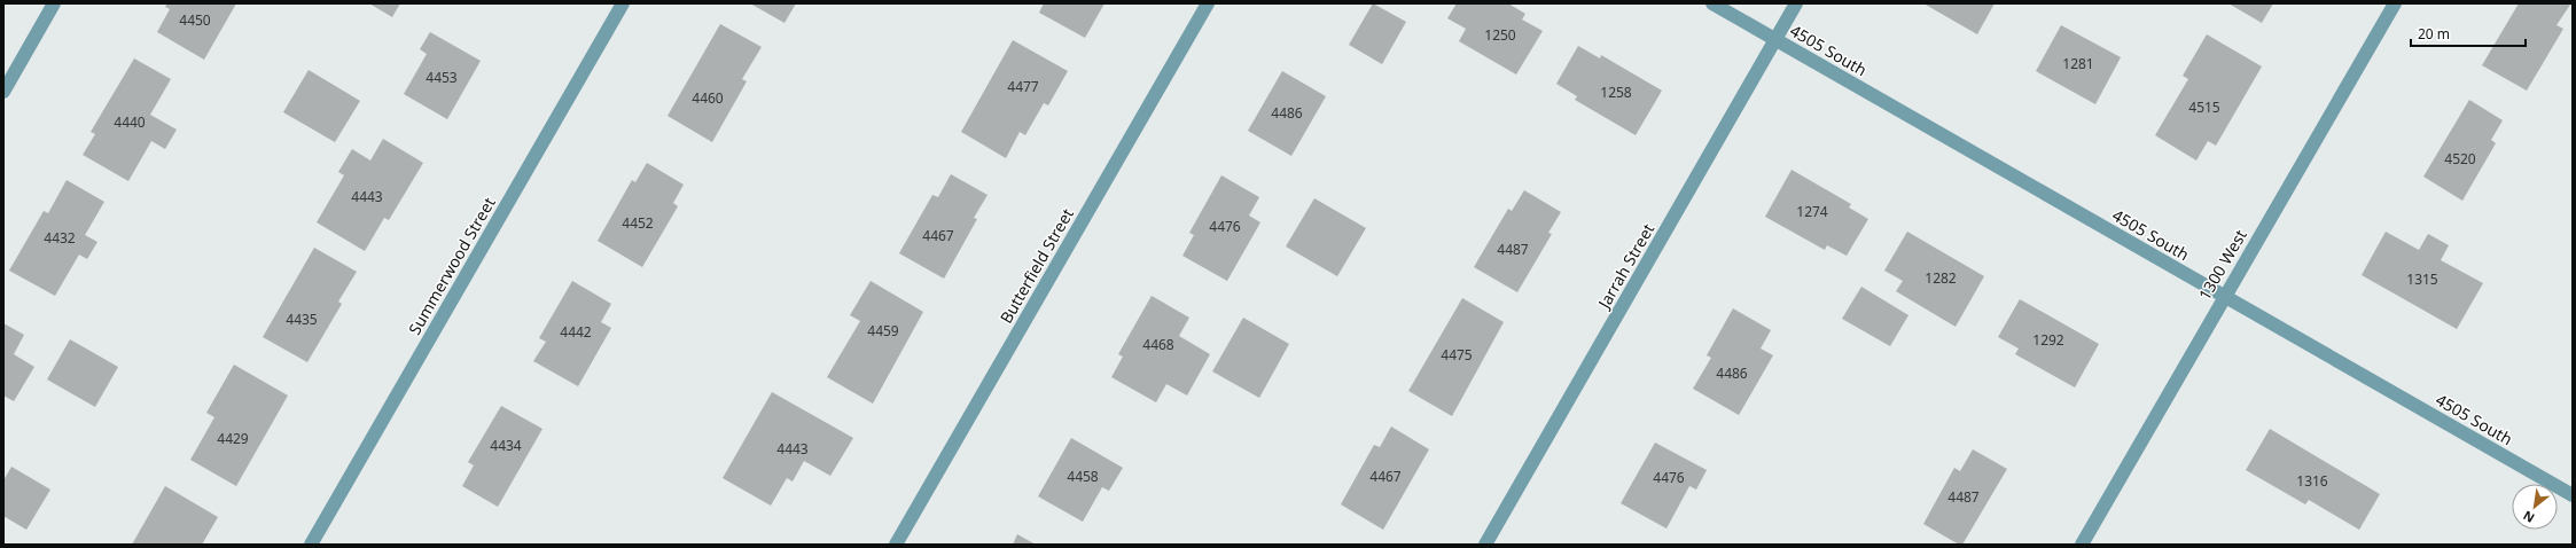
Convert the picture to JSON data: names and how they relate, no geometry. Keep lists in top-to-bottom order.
{
  "streets": {
    "street": [
      "4505 South",
      "1300 West",
      "Summerwood Street",
      "Butterfield Street",
      "Jarrah Street"
    ]
  },
  "crossings": [
    ["4505 South", "1300 West"],
    ["4505 South", "Jarrah Street"]
  ],
  "house_numbers": [
    "4450",
    "1250",
    "1281",
    "4453",
    "4477",
    "1258",
    "4460",
    "4515",
    "4486",
    "4440",
    "4520",
    "4443",
    "1274",
    "4452",
    "4476",
    "4467",
    "4432",
    "4487",
    "1282",
    "1315",
    "4435",
    "4459",
    "4442",
    "1292",
    "4468",
    "4475",
    "4486",
    "4429",
    "4434",
    "4443",
    "4458",
    "4467",
    "4476",
    "1316",
    "4487"
  ],
  "scale_bar": "20 m",
  "north": "bottom left"
}
